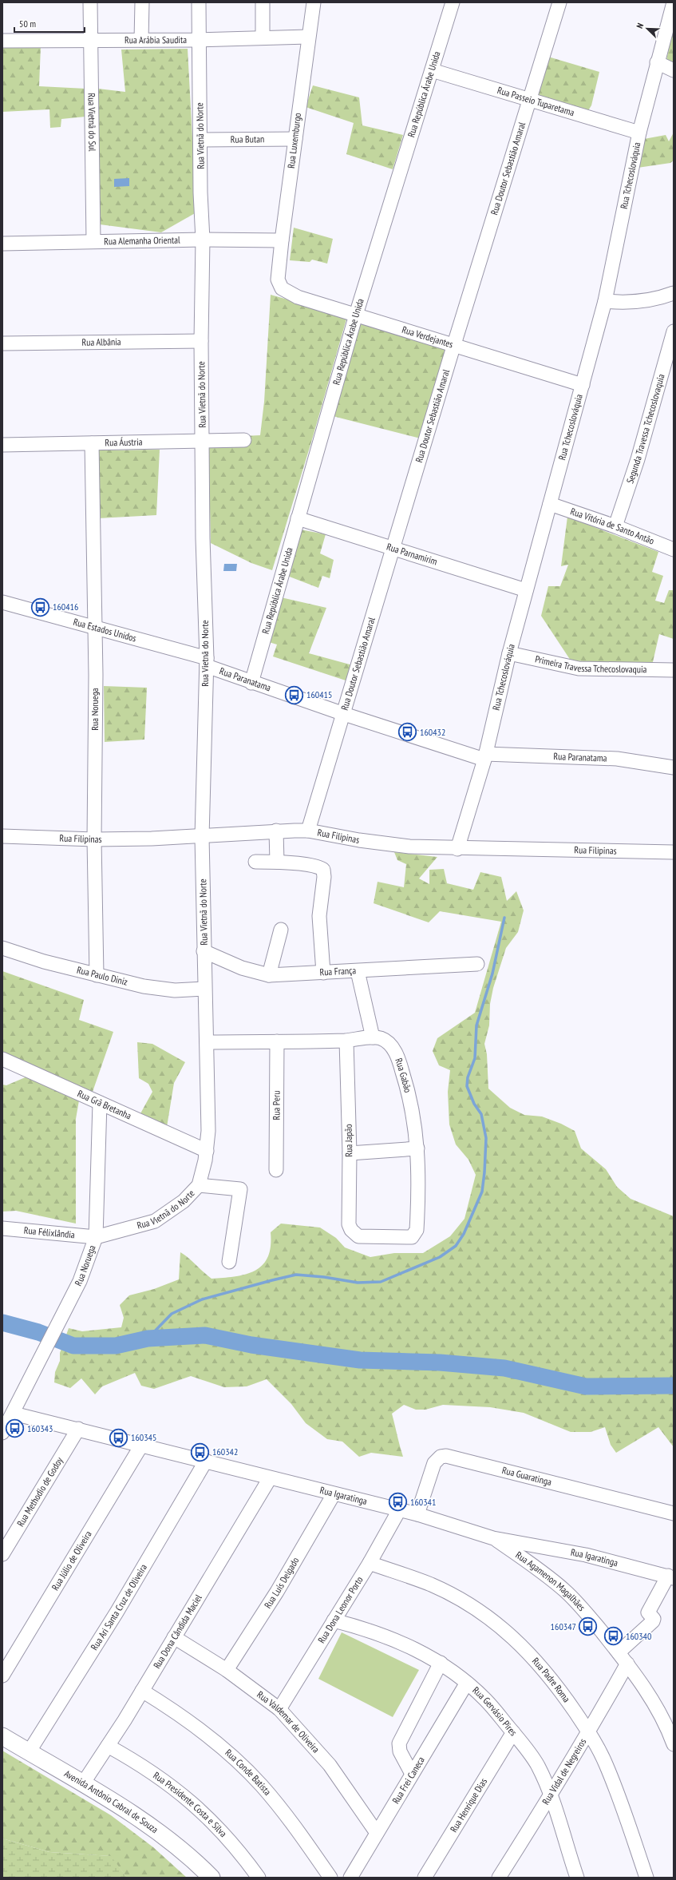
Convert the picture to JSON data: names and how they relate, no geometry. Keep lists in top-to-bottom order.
{
  "streets": {
    "main road": ["Avenida Antônio Cabral de Souza"],
    "street": [
      "Rua Arábia Saudita",
      "Rua República Árabe Unida",
      "Rua Passeio Tuparetama",
      "Rua Vietnã do Sul",
      "Rua Vietnã do Norte",
      "Rua Butan",
      "Rua Luxemburgo",
      "Rua Doutor Sebastião Amaral",
      "Rua Tchecoslováquia",
      "Rua Alemanha Oriental",
      "Rua Verdejantes",
      "Rua Albânia",
      "Segunda Travessa Tchecoslovaquia",
      "Rua Áustria",
      "Rua Vitória de Santo Antão",
      "Rua Parnamirim",
      "Rua Estados Unidos",
      "Primeira Travessa Tchecoslovaquia",
      "Rua Paranatama",
      "Rua Noruega",
      "Rua Filipinas",
      "Rua França",
      "Rua Paulo Diniz",
      "Rua Gabão",
      "Rua Grã Bretanha",
      "Rua Peru",
      "Rua Japão",
      "Rua Félixlândia",
      "Rua Guaratinga",
      "Rua Methodio de Godoy",
      "Rua Igaratinga",
      "Rua Júlio de Oliveira",
      "Rua Agamenon Magalhães",
      "Rua Luís Delgado",
      "Rua Ari Santa Cruz de Oliveira",
      "Rua Dona Leonor Porto",
      "Rua Dona Cândida Maciel",
      "Rua Padre Roma",
      "Rua Gervásio Pires",
      "Rua Valdemar de Oliveira",
      "Rua Vidal de Negreiros",
      "Rua Conde Batista",
      "Rua Frei Caneca",
      "Rua Presidente Costa e Silva",
      "Rua Henrique Dias"
    ]
  },
  "crossings": [
    ["Rua Arábia Saudita", "Rua Vietnã do Sul"],
    ["Rua Arábia Saudita", "Rua Vietnã do Norte"],
    ["Rua Arábia Saudita", "Rua Luxemburgo"],
    ["Rua República Árabe Unida", "Rua Passeio Tuparetama"],
    ["Rua República Árabe Unida", "Rua Verdejantes"],
    ["Rua República Árabe Unida", "Rua Parnamirim"],
    ["Rua República Árabe Unida", "Rua Paranatama"],
    ["Rua Passeio Tuparetama", "Rua Doutor Sebastião Amaral"],
    ["Rua Passeio Tuparetama", "Rua Tchecoslováquia"],
    ["Rua Vietnã do Sul", "Rua Alemanha Oriental"],
    ["Rua Vietnã do Norte", "Rua Butan"],
    ["Rua Vietnã do Norte", "Rua Alemanha Oriental"],
    ["Rua Vietnã do Norte", "Rua Albânia"],
    ["Rua Vietnã do Norte", "Rua Áustria"],
    ["Rua Vietnã do Norte", "Rua Estados Unidos"],
    ["Rua Vietnã do Norte", "Rua Paranatama"],
    ["Rua Vietnã do Norte", "Rua Noruega"],
    ["Rua Vietnã do Norte", "Rua Filipinas"],
    ["Rua Vietnã do Norte", "Rua França"],
    ["Rua Vietnã do Norte", "Rua Paulo Diniz"],
    ["Rua Vietnã do Norte", "Rua Gabão"],
    ["Rua Vietnã do Norte", "Rua Grã Bretanha"],
    ["Rua Vietnã do Norte", "Rua Félixlândia"],
    ["Rua Butan", "Rua Luxemburgo"],
    ["Rua Luxemburgo", "Rua Alemanha Oriental"],
    ["Rua Luxemburgo", "Rua Verdejantes"],
    ["Rua Doutor Sebastião Amaral", "Rua Verdejantes"],
    ["Rua Doutor Sebastião Amaral", "Rua Parnamirim"],
    ["Rua Doutor Sebastião Amaral", "Rua Paranatama"],
    ["Rua Doutor Sebastião Amaral", "Rua Filipinas"],
    ["Rua Tchecoslováquia", "Rua Verdejantes"],
    ["Rua Tchecoslováquia", "Rua Vitória de Santo Antão"],
    ["Rua Tchecoslováquia", "Rua Parnamirim"],
    ["Rua Tchecoslováquia", "Primeira Travessa Tchecoslovaquia"],
    ["Rua Tchecoslováquia", "Rua Paranatama"],
    ["Rua Tchecoslováquia", "Rua Filipinas"],
    ["Segunda Travessa Tchecoslovaquia", "Rua Vitória de Santo Antão"],
    ["Rua Áustria", "Rua Noruega"],
    ["Rua Estados Unidos", "Rua Paranatama"],
    ["Rua Estados Unidos", "Rua Noruega"],
    ["Rua Noruega", "Rua Filipinas"],
    ["Rua Noruega", "Rua Paulo Diniz"],
    ["Rua Noruega", "Rua Grã Bretanha"],
    ["Rua Noruega", "Rua Félixlândia"],
    ["Rua Noruega", "Rua Igaratinga"],
    ["Rua Gabão", "Rua Peru"],
    ["Rua Gabão", "Rua Japão"],
    ["Rua Guaratinga", "Rua Igaratinga"],
    ["Rua Methodio de Godoy", "Rua Igaratinga"],
    ["Rua Igaratinga", "Rua Júlio de Oliveira"],
    ["Rua Igaratinga", "Rua Agamenon Magalhães"],
    ["Rua Igaratinga", "Rua Luís Delgado"],
    ["Rua Igaratinga", "Rua Ari Santa Cruz de Oliveira"],
    ["Rua Igaratinga", "Rua Dona Leonor Porto"],
    ["Rua Igaratinga", "Rua Dona Cândida Maciel"],
    ["Rua Agamenon Magalhães", "Rua Vidal de Negreiros"],
    ["Rua Luís Delgado", "Rua Valdemar de Oliveira"],
    ["Rua Ari Santa Cruz de Oliveira", "Avenida Antônio Cabral de Souza"],
    ["Rua Dona Leonor Porto", "Rua Padre Roma"],
    ["Rua Dona Leonor Porto", "Rua Gervásio Pires"],
    ["Rua Dona Leonor Porto", "Rua Valdemar de Oliveira"],
    ["Rua Dona Cândida Maciel", "Rua Valdemar de Oliveira"],
    ["Rua Dona Cândida Maciel", "Rua Conde Batista"],
    ["Rua Dona Cândida Maciel", "Avenida Antônio Cabral de Souza"],
    ["Rua Dona Cândida Maciel", "Rua Presidente Costa e Silva"],
    ["Rua Padre Roma", "Rua Vidal de Negreiros"],
    ["Rua Gervásio Pires", "Rua Vidal de Negreiros"],
    ["Rua Gervásio Pires", "Rua Frei Caneca"],
    ["Rua Gervásio Pires", "Rua Henrique Dias"],
    ["Rua Valdemar de Oliveira", "Rua Frei Caneca"]
  ],
  "places": {
    "bus stop": [
      "160416",
      "160415",
      "160432",
      "160343",
      "160345",
      "160342",
      "160341",
      "160347",
      "160340"
    ]
  },
  "scale_bar": "50 m",
  "north": "top left"
}
